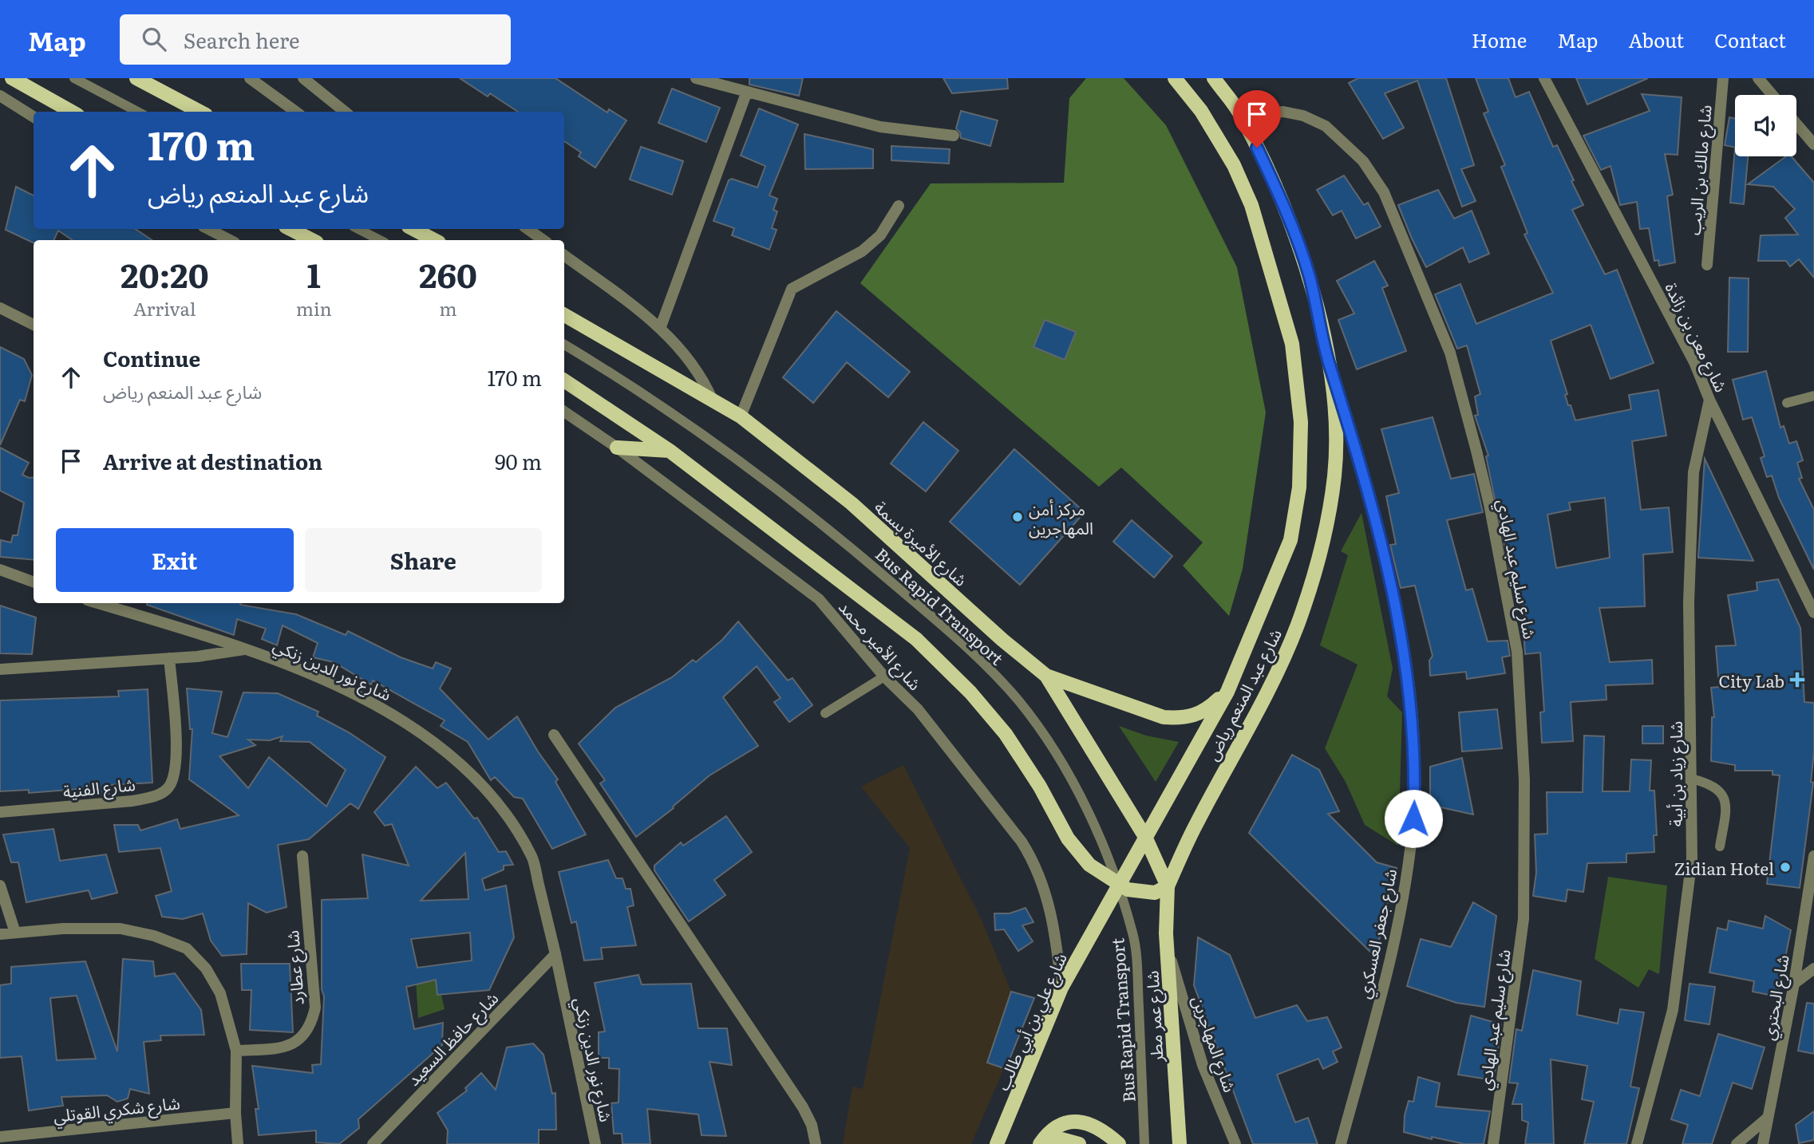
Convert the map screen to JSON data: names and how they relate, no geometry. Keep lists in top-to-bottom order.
{
  "streets": {
    "main road": [
      "شارع الأميرة بسمة",
      "شارع عبد المنعم رياض",
      "شارع عمر مطر",
      "شارع علي بن أبي طالب"
    ],
    "street": [
      "شارع مالك بن الريب",
      "شارع معن بن زائدة",
      "شارع سليم عبد الهادي",
      "شارع الأمير محمد",
      "شارع نور الدين زنكي",
      "شارع زياد بن أبية",
      "شارع الفنية",
      "شارع جعفر العسكري",
      "شارع عطارد",
      "شارع البحتري",
      "شارع حافظ السعيد",
      "شارع المهاجرين",
      "شارع شكري القوتلي"
    ],
    "lane": ["Bus Rapid Transport"]
  },
  "crossings": [
    ["شارع معن بن زائدة", "شارع زياد بن أبية"],
    ["شارع الأميرة بسمة", "شارع عبد المنعم رياض"],
    ["شارع الأميرة بسمة", "شارع عمر مطر"],
    ["شارع سليم عبد الهادي", "شارع عبد المنعم رياض"],
    ["Bus Rapid Transport", "شارع عبد المنعم رياض"],
    ["Bus Rapid Transport", "شارع علي بن أبي طالب"],
    ["شارع الأمير محمد", "شارع علي بن أبي طالب"],
    ["شارع نور الدين زنكي", "شارع الفنية"],
    ["شارع نور الدين زنكي", "شارع حافظ السعيد"],
    ["شارع عبد المنعم رياض", "شارع جعفر العسكري"],
    ["شارع عبد المنعم رياض", "شارع عمر مطر"],
    ["شارع عبد المنعم رياض", "شارع علي بن أبي طالب"],
    ["شارع عمر مطر", "شارع المهاجرين"]
  ],
  "places": {
    "other": ["مركز أمن المهاجرين", "Zidian Hotel"],
    "health": ["City Lab"]
  },
  "page": {
    "header": "Map",
    "search": "Search here",
    "nav": [
      "Home",
      "Map",
      "About",
      "Contact"
    ],
    "turn": ["170 m", "شارع عبد المنعم رياض"],
    "eta": [
      "20:20",
      "Arrival",
      "1",
      "min",
      "260",
      "m"
    ],
    "list": [
      {
        "name": "Continue",
        "note": "شارع عبد المنعم رياض",
        "value": "170 m"
      },
      {
        "name": "Arrive at destination",
        "value": "90 m"
      }
    ],
    "buttons": ["Exit", "Share"]
  }
}
